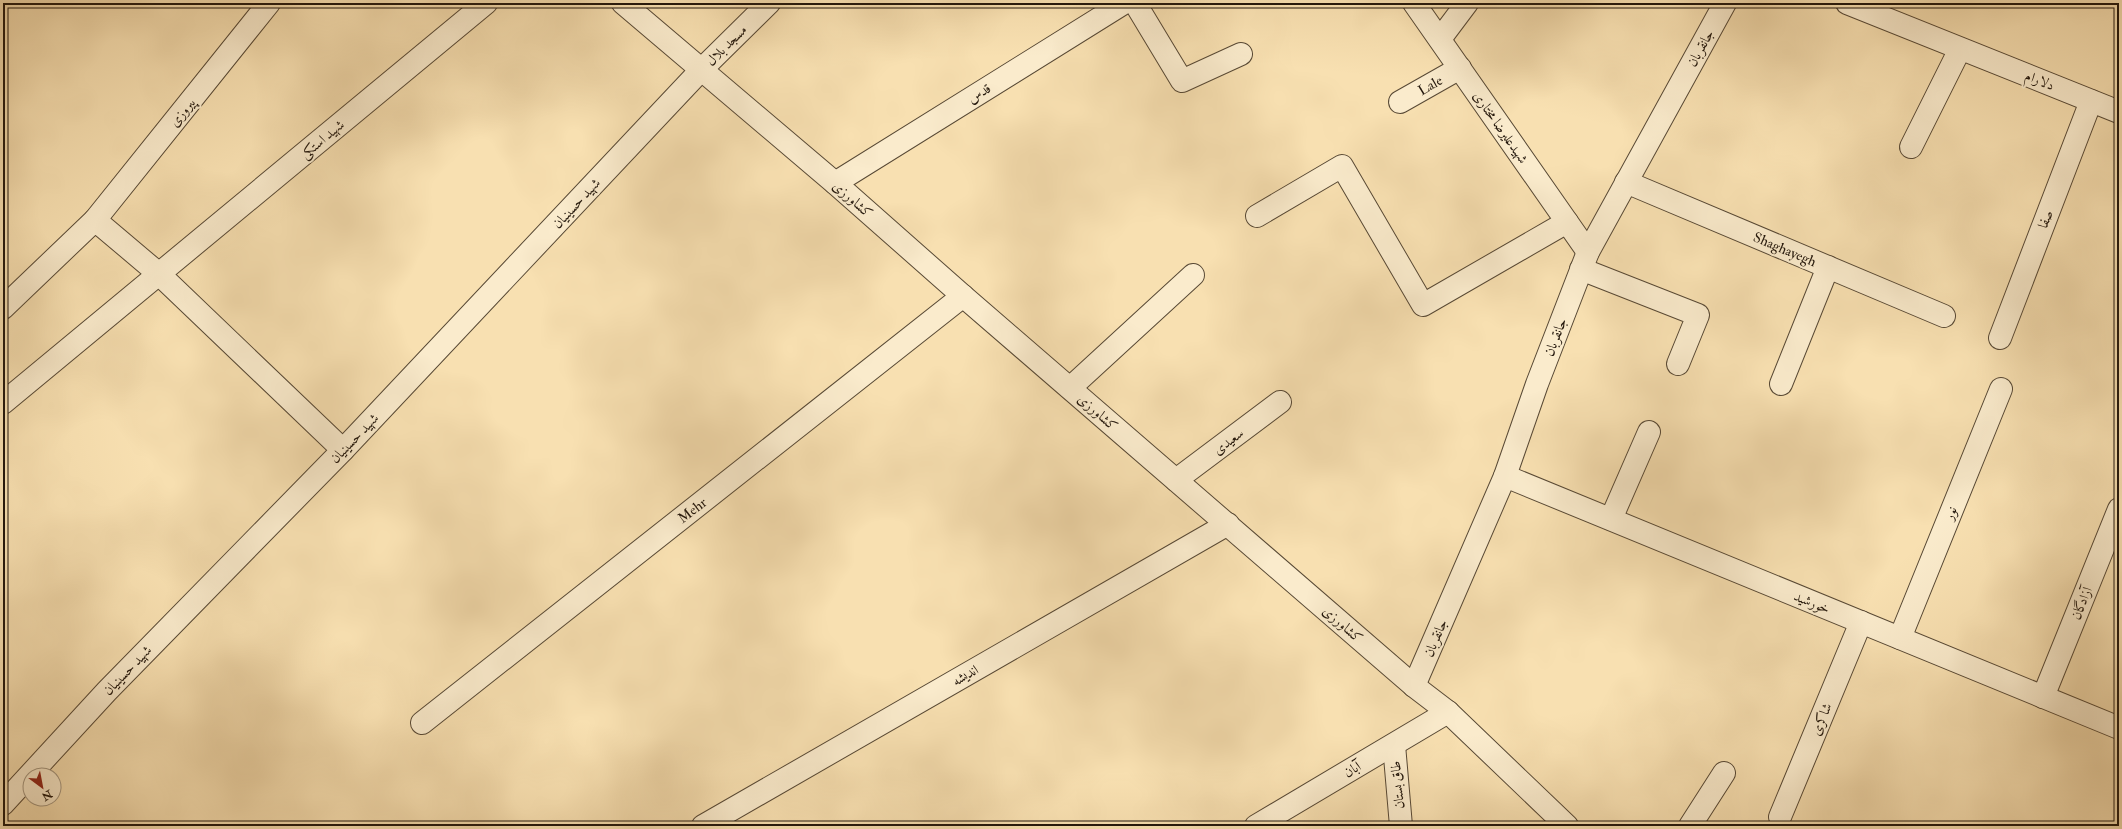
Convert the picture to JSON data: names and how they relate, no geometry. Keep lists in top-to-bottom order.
{
  "streets": {
    "street": [
      "مسجد بلال",
      "جانقربان",
      "دلارام",
      "Lale",
      "قدس",
      "پیروزی",
      "شهیدعلیرضا مختاری",
      "شهید استکی",
      "کشاورزی",
      "شهید حسینیان",
      "صفا",
      "Shaghayegh",
      "سعیدی",
      "Mehr",
      "نور",
      "خورشید",
      "آزادگان",
      "اندیشه",
      "شاکری",
      "آبان",
      "طاق بستان"
    ]
  },
  "crossings": [
    ["مسجد بلال", "کشاورزی"],
    ["مسجد بلال", "شهید حسینیان"],
    ["جانقربان", "شهیدعلیرضا مختاری"],
    ["جانقربان", "کشاورزی"],
    ["جانقربان", "Shaghayegh"],
    ["جانقربان", "خورشید"],
    ["دلارام", "صفا"],
    ["Lale", "شهیدعلیرضا مختاری"],
    ["قدس", "کشاورزی"],
    ["کشاورزی", "شهید حسینیان"],
    ["کشاورزی", "سعیدی"],
    ["کشاورزی", "Mehr"],
    ["کشاورزی", "اندیشه"],
    ["کشاورزی", "آبان"],
    ["نور", "خورشید"],
    ["خورشید", "آزادگان"],
    ["خورشید", "شاکری"],
    ["آبان", "طاق بستان"]
  ],
  "north": "bottom right"
}
